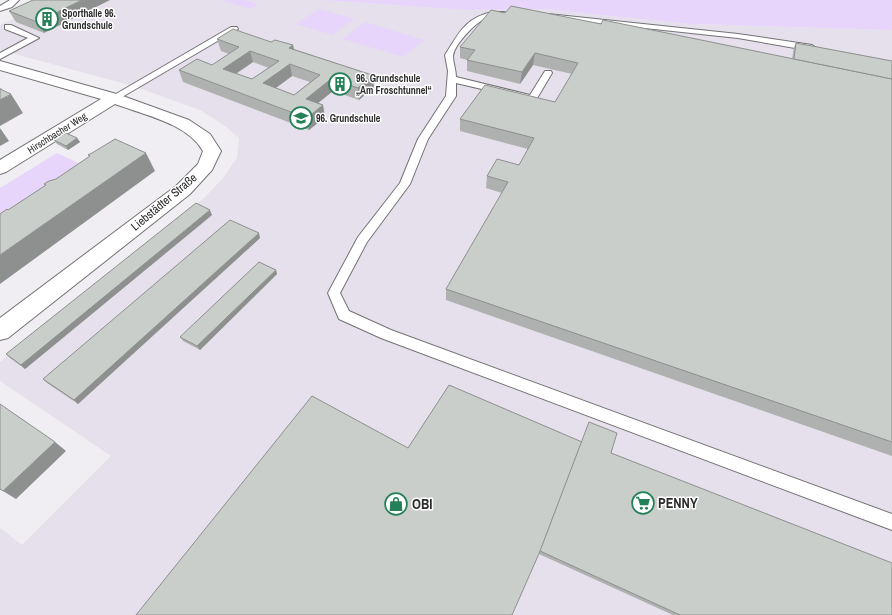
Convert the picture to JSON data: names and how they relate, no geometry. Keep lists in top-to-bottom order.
{
  "streets": {
    "street": ["Hirschbacher Weg", "Liebstädter Straße"]
  },
  "crossings": [
    ["Hirschbacher Weg", "Liebstädter Straße"]
  ],
  "places": {
    "building": ["Sporthalle 96. Grundschule", "96. Grundschule „Am Froschtunnel“"],
    "school or university": ["96. Grundschule"],
    "supermarket": ["PENNY"],
    "shop": ["OBI"]
  }
}
